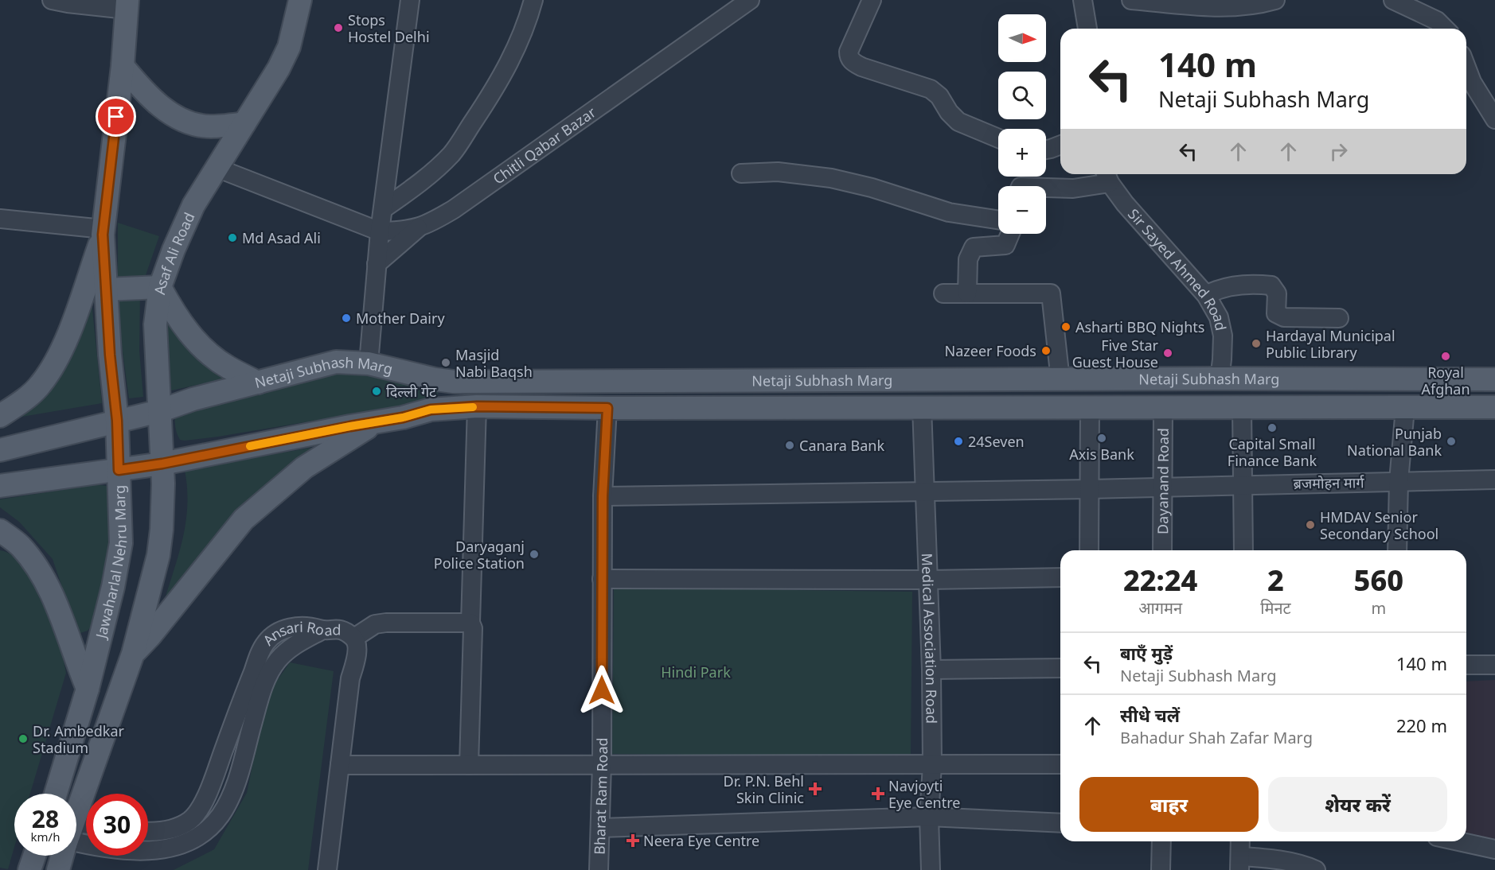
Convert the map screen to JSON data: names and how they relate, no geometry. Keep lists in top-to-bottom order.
{
  "streets": {
    "main road": ["Asaf Ali Road", "Netaji Subhash Marg", "Jawaharlal Nehru Marg"],
    "street": [
      "Chitli Qabar Bazar",
      "Sir Sayed Ahmed Road",
      "Dayanand Road",
      "ब्रजमोहन मार्ग",
      "Medical Association Road",
      "Ansari Road",
      "Bharat Ram Road"
    ]
  },
  "crossings": [
    ["Chitli Qabar Bazar", "Asaf Ali Road"],
    ["Asaf Ali Road", "Netaji Subhash Marg"],
    ["Sir Sayed Ahmed Road", "Netaji Subhash Marg"],
    ["Netaji Subhash Marg", "Dayanand Road"],
    ["Netaji Subhash Marg", "Jawaharlal Nehru Marg"],
    ["Netaji Subhash Marg", "Medical Association Road"],
    ["Netaji Subhash Marg", "Bharat Ram Road"],
    ["Dayanand Road", "ब्रजमोहन मार्ग"],
    ["ब्रजमोहन मार्ग", "Medical Association Road"],
    ["ब्रजमोहन मार्ग", "Bharat Ram Road"]
  ],
  "parks": ["Hindi Park"],
  "places": {
    "other": [
      "Stops Hostel Delhi",
      "Md Asad Ali",
      "Mother Dairy",
      "Asharti BBQ Nights",
      "Hardayal Municipal Public Library",
      "Nazeer Foods",
      "Five Star Guest House",
      "Royal Afghan",
      "Masjid Nabi Baqsh",
      "दिल्ली गेट",
      "Capital Small Finance Bank",
      "Axis Bank",
      "24Seven",
      "Punjab National Bank",
      "Canara Bank",
      "HMDAV Senior Secondary School",
      "Daryaganj Police Station",
      "Dr. Ambedkar Stadium"
    ],
    "health": ["Dr. P.N. Behl Skin Clinic", "Navjoyti Eye Centre", "Neera Eye Centre"]
  },
  "north": "right",
  "page": {
    "map_buttons": ["+", "−"],
    "turn": ["140 m", "Netaji Subhash Marg"],
    "eta": [
      "22:24",
      "आगमन",
      "2",
      "मिनट",
      "560",
      "m"
    ],
    "list": [
      {
        "name": "बाएँ मुड़ें",
        "note": "Netaji Subhash Marg",
        "value": "140 m"
      },
      {
        "name": "सीधे चलें",
        "note": "Bahadur Shah Zafar Marg",
        "value": "220 m"
      }
    ],
    "buttons": ["बाहर", "शेयर करें"],
    "speed": "28 km/h",
    "limit": "30"
  }
}
